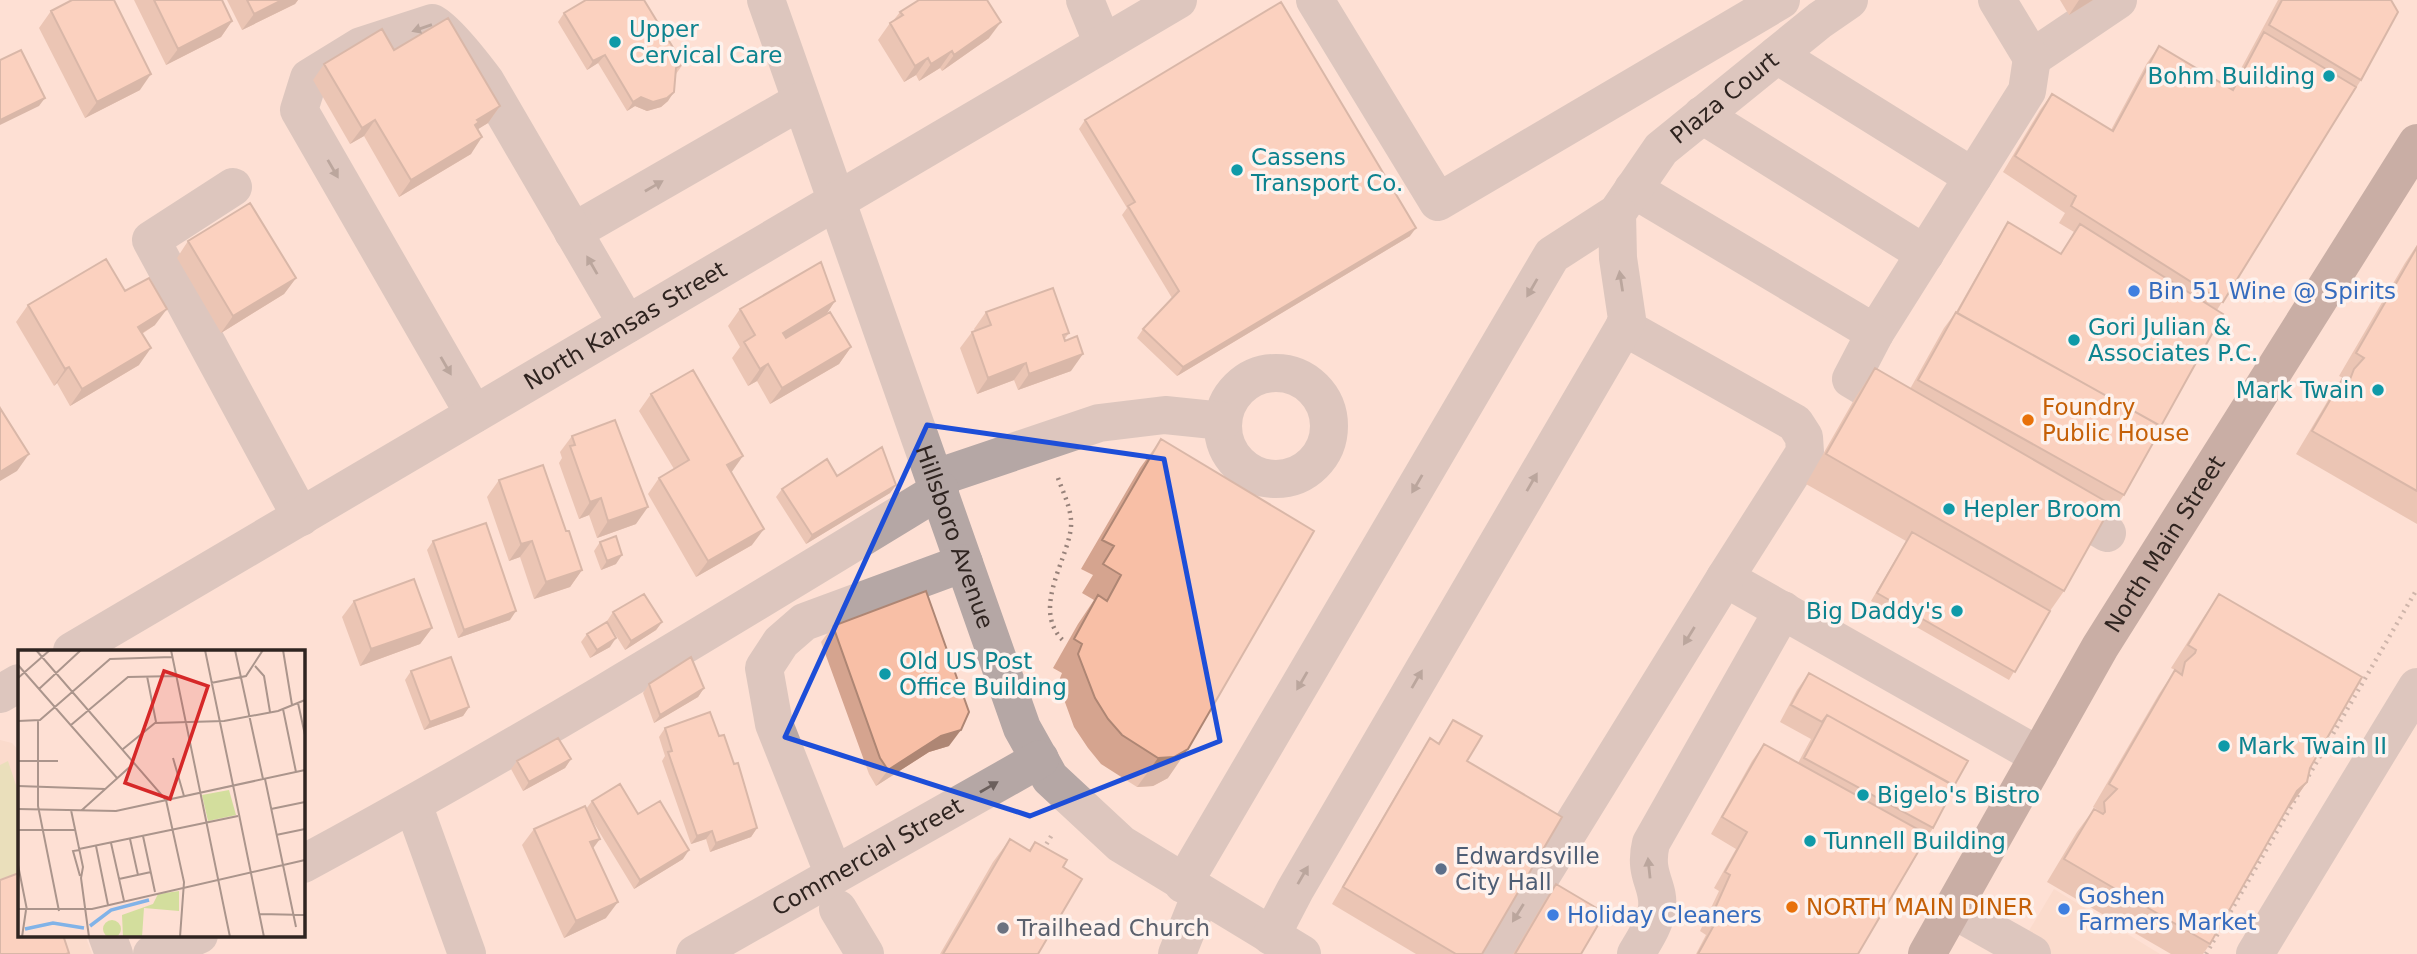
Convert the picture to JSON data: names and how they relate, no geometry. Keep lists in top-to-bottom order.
{
  "streets": {
    "main road": ["North Main Street"],
    "street": [
      "Plaza Court",
      "North Kansas Street",
      "Hillsboro Avenue",
      "Commercial Street"
    ]
  },
  "crossings": [
    ["North Kansas Street", "Hillsboro Avenue"],
    ["Hillsboro Avenue", "Commercial Street"]
  ],
  "places": [
    "Upper Cervical Care",
    "Bohm Building",
    "Cassens Transport Co.",
    "Bin 51 Wine @ Spirits",
    "Gori Julian & Associates P.C.",
    "Mark Twain",
    "Foundry Public House",
    "Hepler Broom",
    "Big Daddy's",
    "Old US Post Office Building",
    "Mark Twain II",
    "Bigelo's Bistro",
    "Tunnell Building",
    "Edwardsville City Hall",
    "NORTH MAIN DINER",
    "Goshen Farmers Market",
    "Holiday Cleaners",
    "Trailhead Church"
  ]
}
